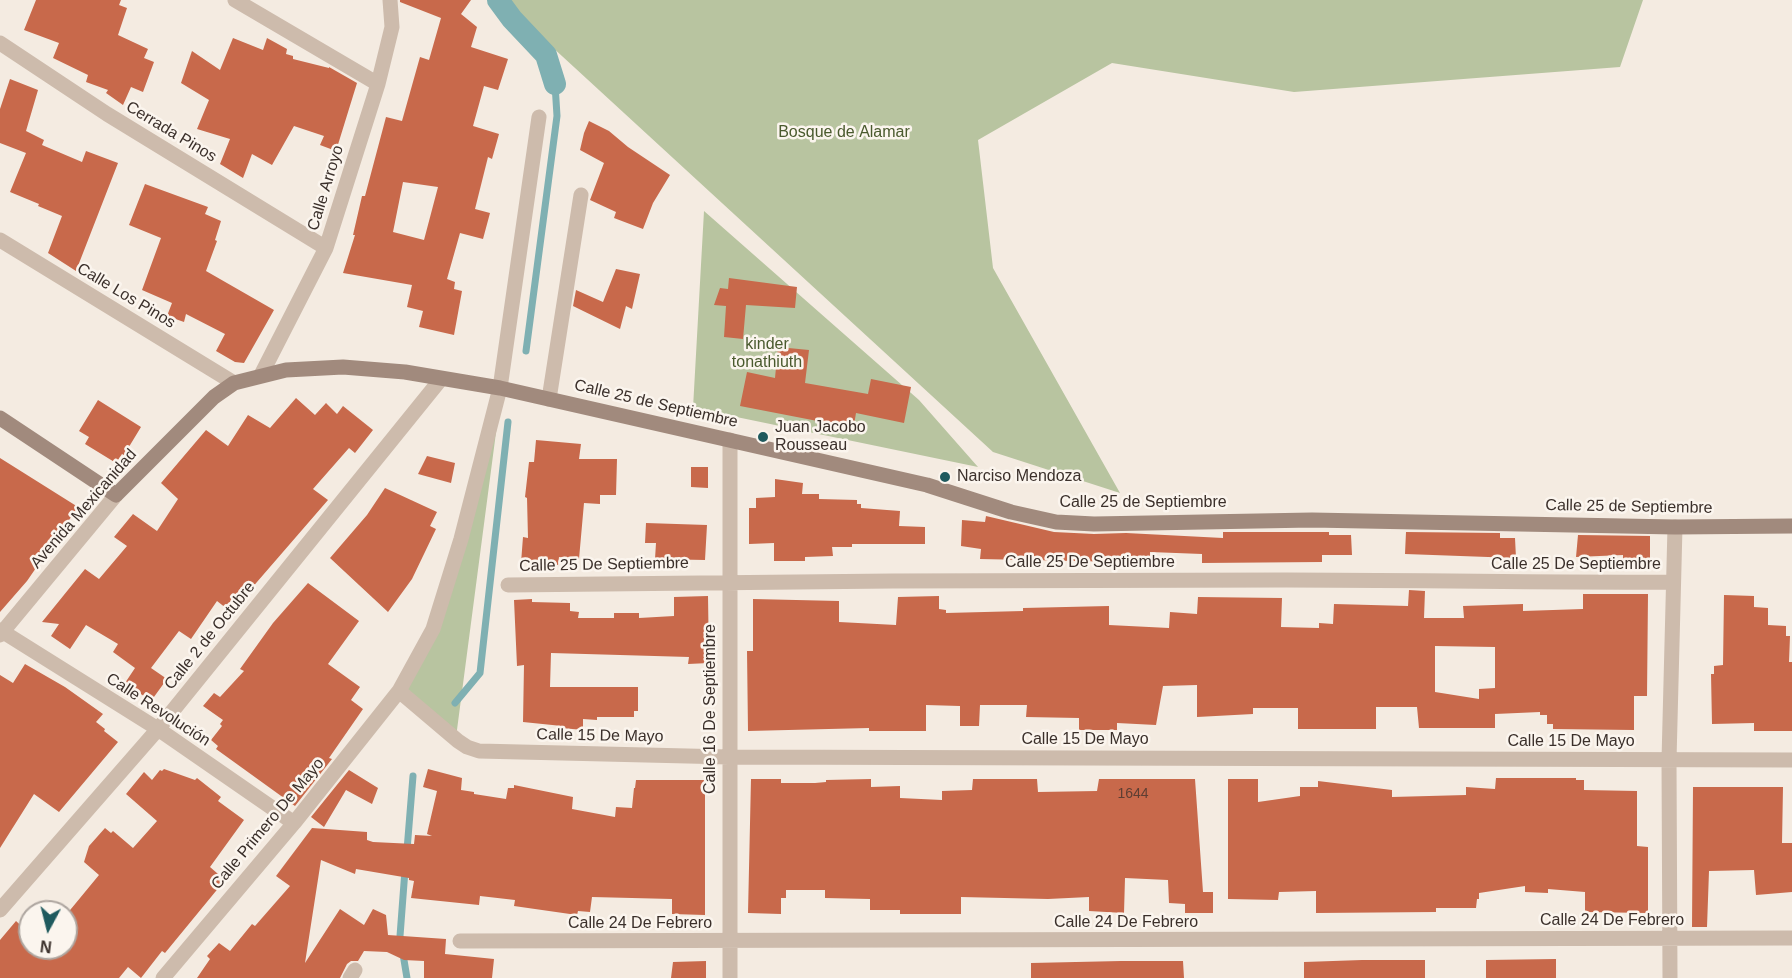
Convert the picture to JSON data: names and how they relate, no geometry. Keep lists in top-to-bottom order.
{
  "streets": {
    "main road": ["Calle 25 de Septiembre", "Avenida Mexicanidad"],
    "street": [
      "Cerrada Pinos",
      "Calle Arroyo",
      "Calle Los Pinos",
      "Calle 25 De Septiembre",
      "Calle 2 de Octubre",
      "Calle 16 De Septiembre",
      "Calle Revolución",
      "Calle 15 De Mayo",
      "Calle Primero De Mayo",
      "Calle 24 De Febrero"
    ]
  },
  "crossings": [
    ["Cerrada Pinos", "Calle Arroyo"],
    ["Calle Arroyo", "Calle 25 de Septiembre"],
    ["Calle Arroyo", "Avenida Mexicanidad"],
    ["Calle Los Pinos", "Avenida Mexicanidad"],
    ["Calle 25 de Septiembre", "Avenida Mexicanidad"],
    ["Calle 25 de Septiembre", "Calle 2 de Octubre"],
    ["Calle 25 de Septiembre", "Calle 16 De Septiembre"],
    ["Avenida Mexicanidad", "Calle Revolución"],
    ["Calle 25 De Septiembre", "Calle 16 De Septiembre"],
    ["Calle 2 de Octubre", "Calle Revolución"],
    ["Calle 16 De Septiembre", "Calle 15 De Mayo"],
    ["Calle 16 De Septiembre", "Calle 24 De Febrero"],
    ["Calle Revolución", "Calle Primero De Mayo"],
    ["Calle 15 De Mayo", "Calle Primero De Mayo"]
  ],
  "parks": ["Bosque de Alamar", "kinder tonathiuth"],
  "places": ["Juan Jacobo Rousseau", "Narciso Mendoza"],
  "house_numbers": ["1644"],
  "north": "bottom"
}
